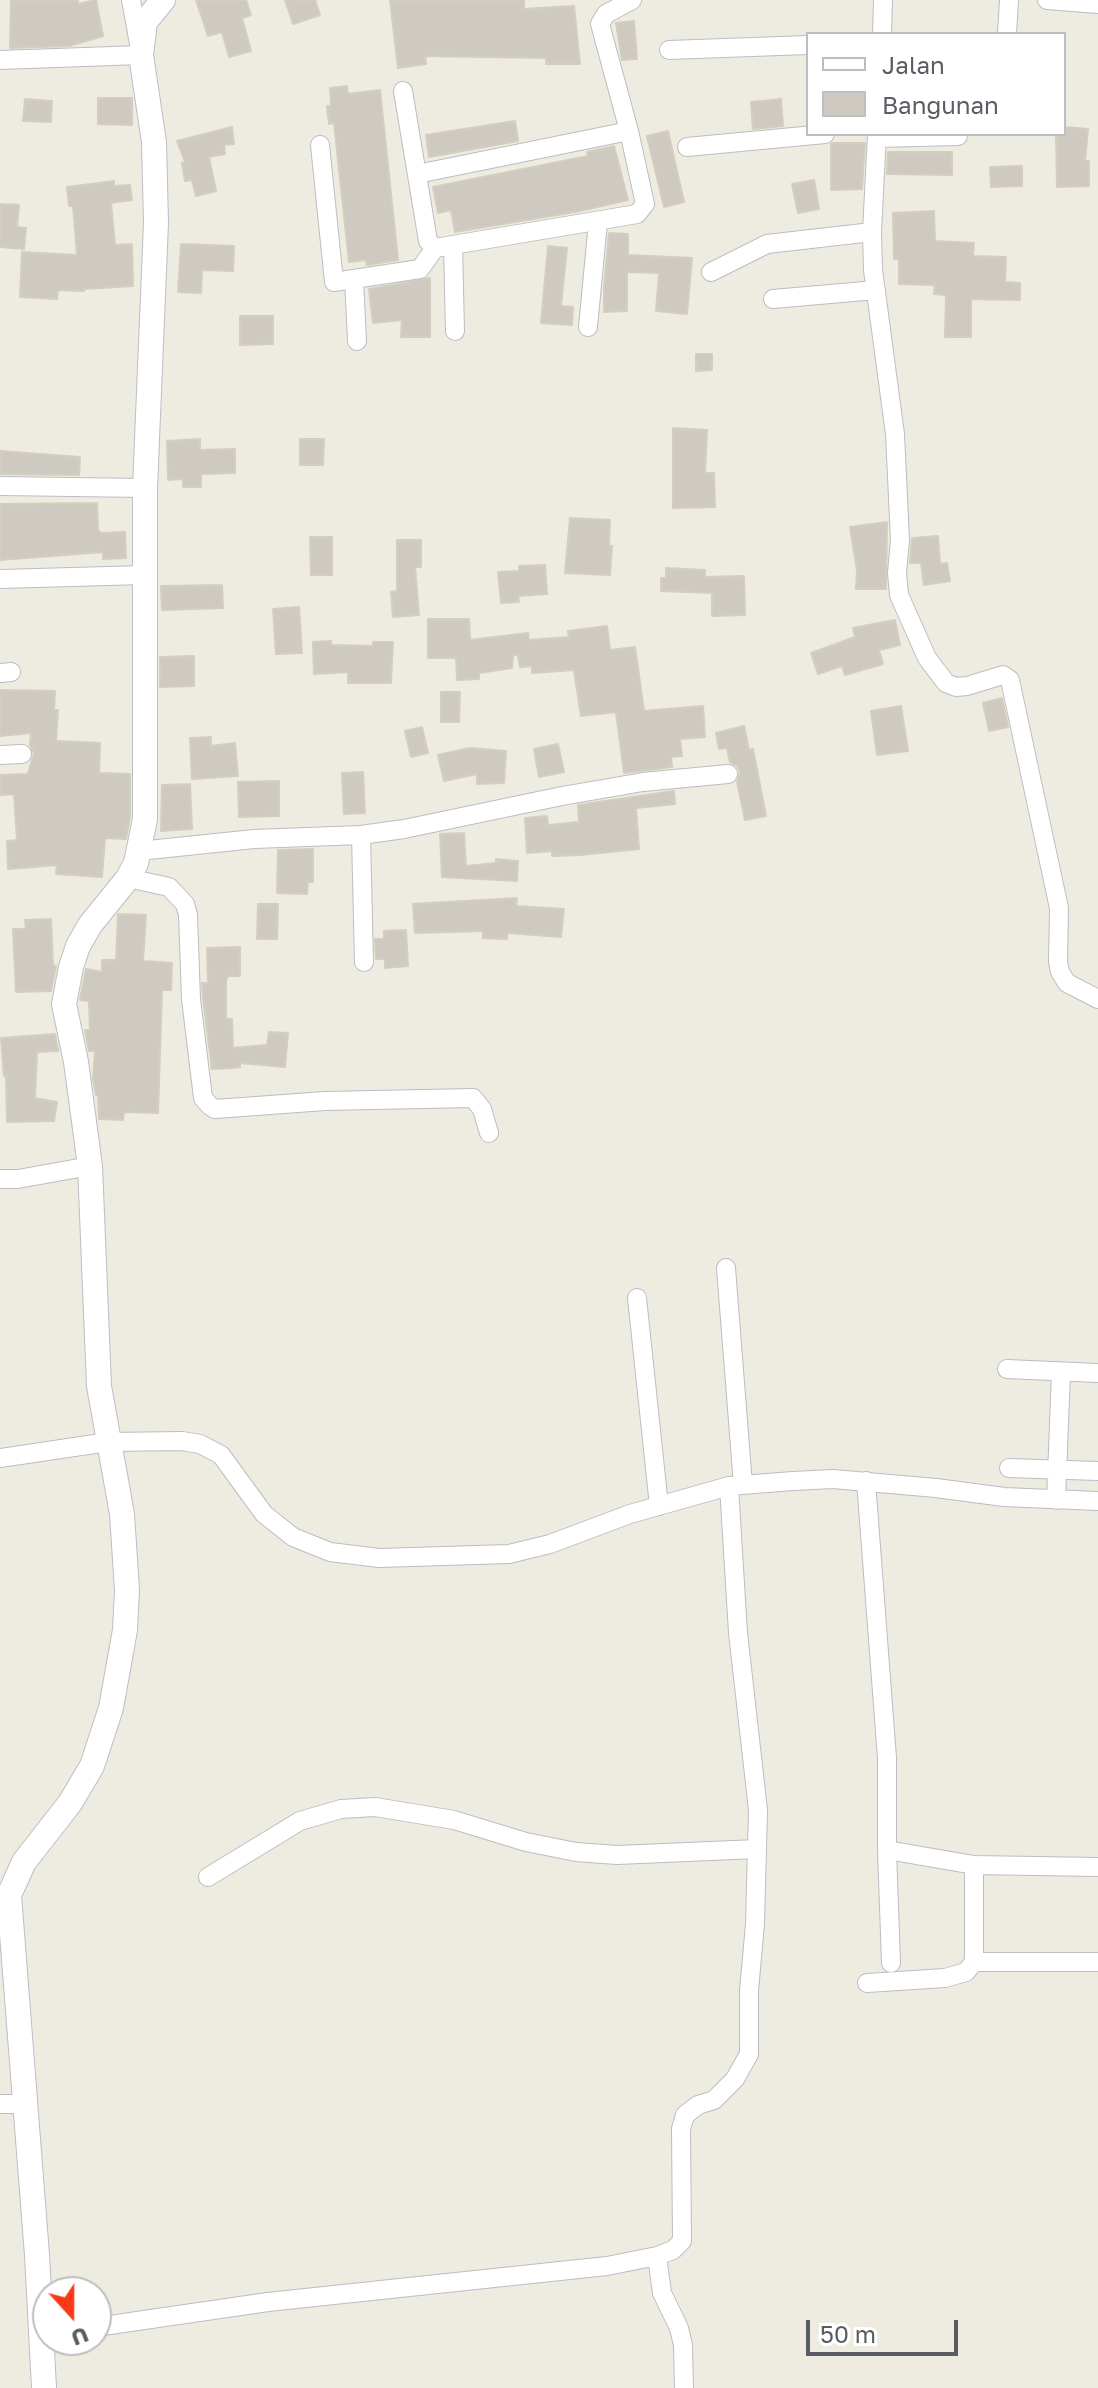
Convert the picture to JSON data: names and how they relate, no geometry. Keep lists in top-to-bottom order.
{
  "legend": ["Jalan", "Bangunan"],
  "scale_bar": "50 m",
  "north": "bottom"
}
